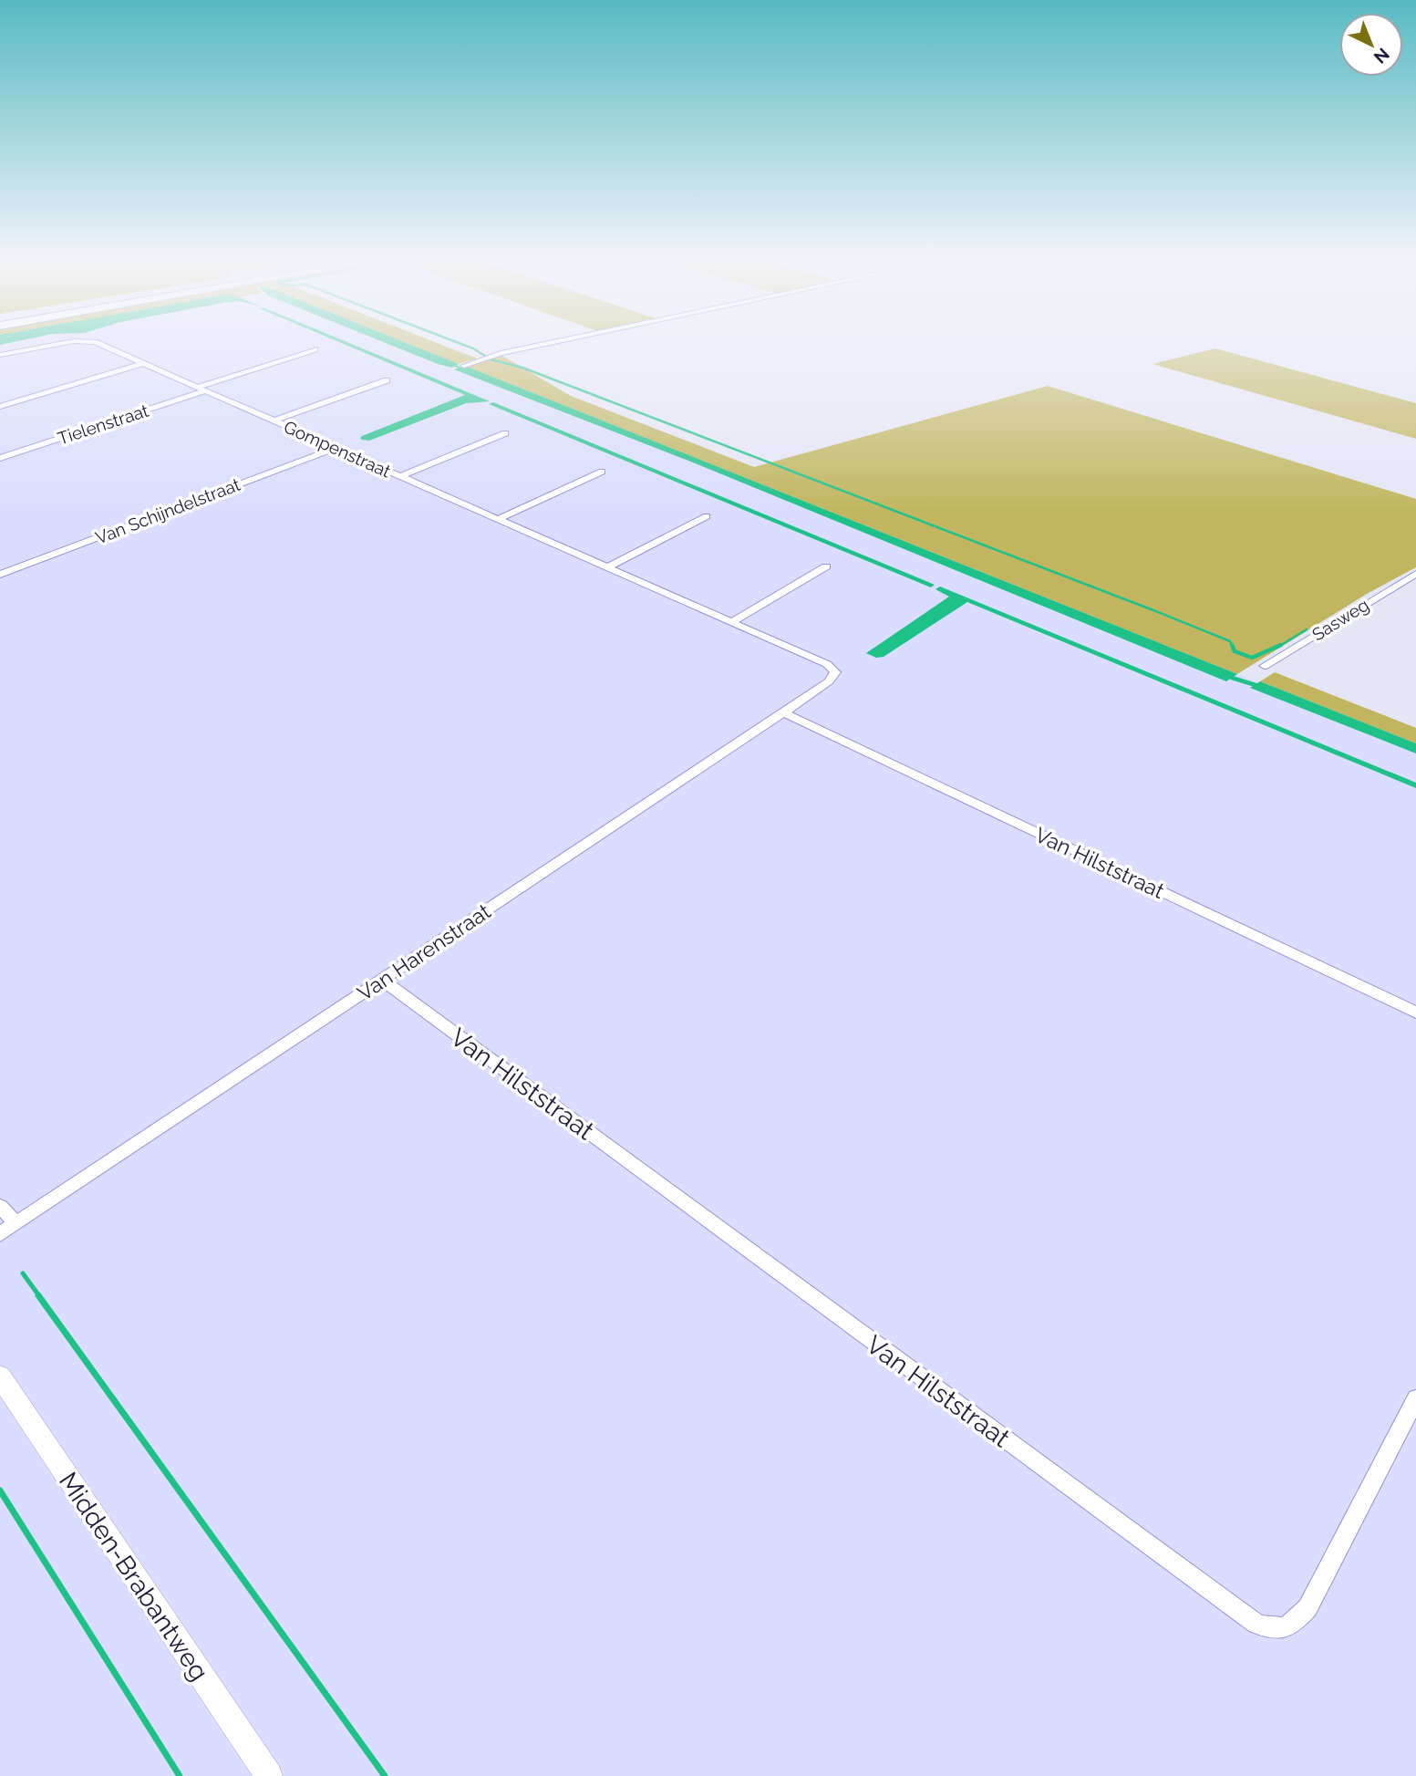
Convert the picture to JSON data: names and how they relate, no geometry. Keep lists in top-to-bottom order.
{
  "streets": {
    "street": [
      "Tielenstraat",
      "Gompenstraat",
      "Van Schijndelstraat",
      "Sasweg",
      "Van Hilststraat",
      "Van Harenstraat",
      "Midden-Brabantweg"
    ]
  },
  "crossings": [
    ["Tielenstraat", "Gompenstraat"],
    ["Gompenstraat", "Van Schijndelstraat"],
    ["Gompenstraat", "Van Harenstraat"],
    ["Van Hilststraat", "Van Harenstraat"]
  ],
  "north": "bottom right"
}
